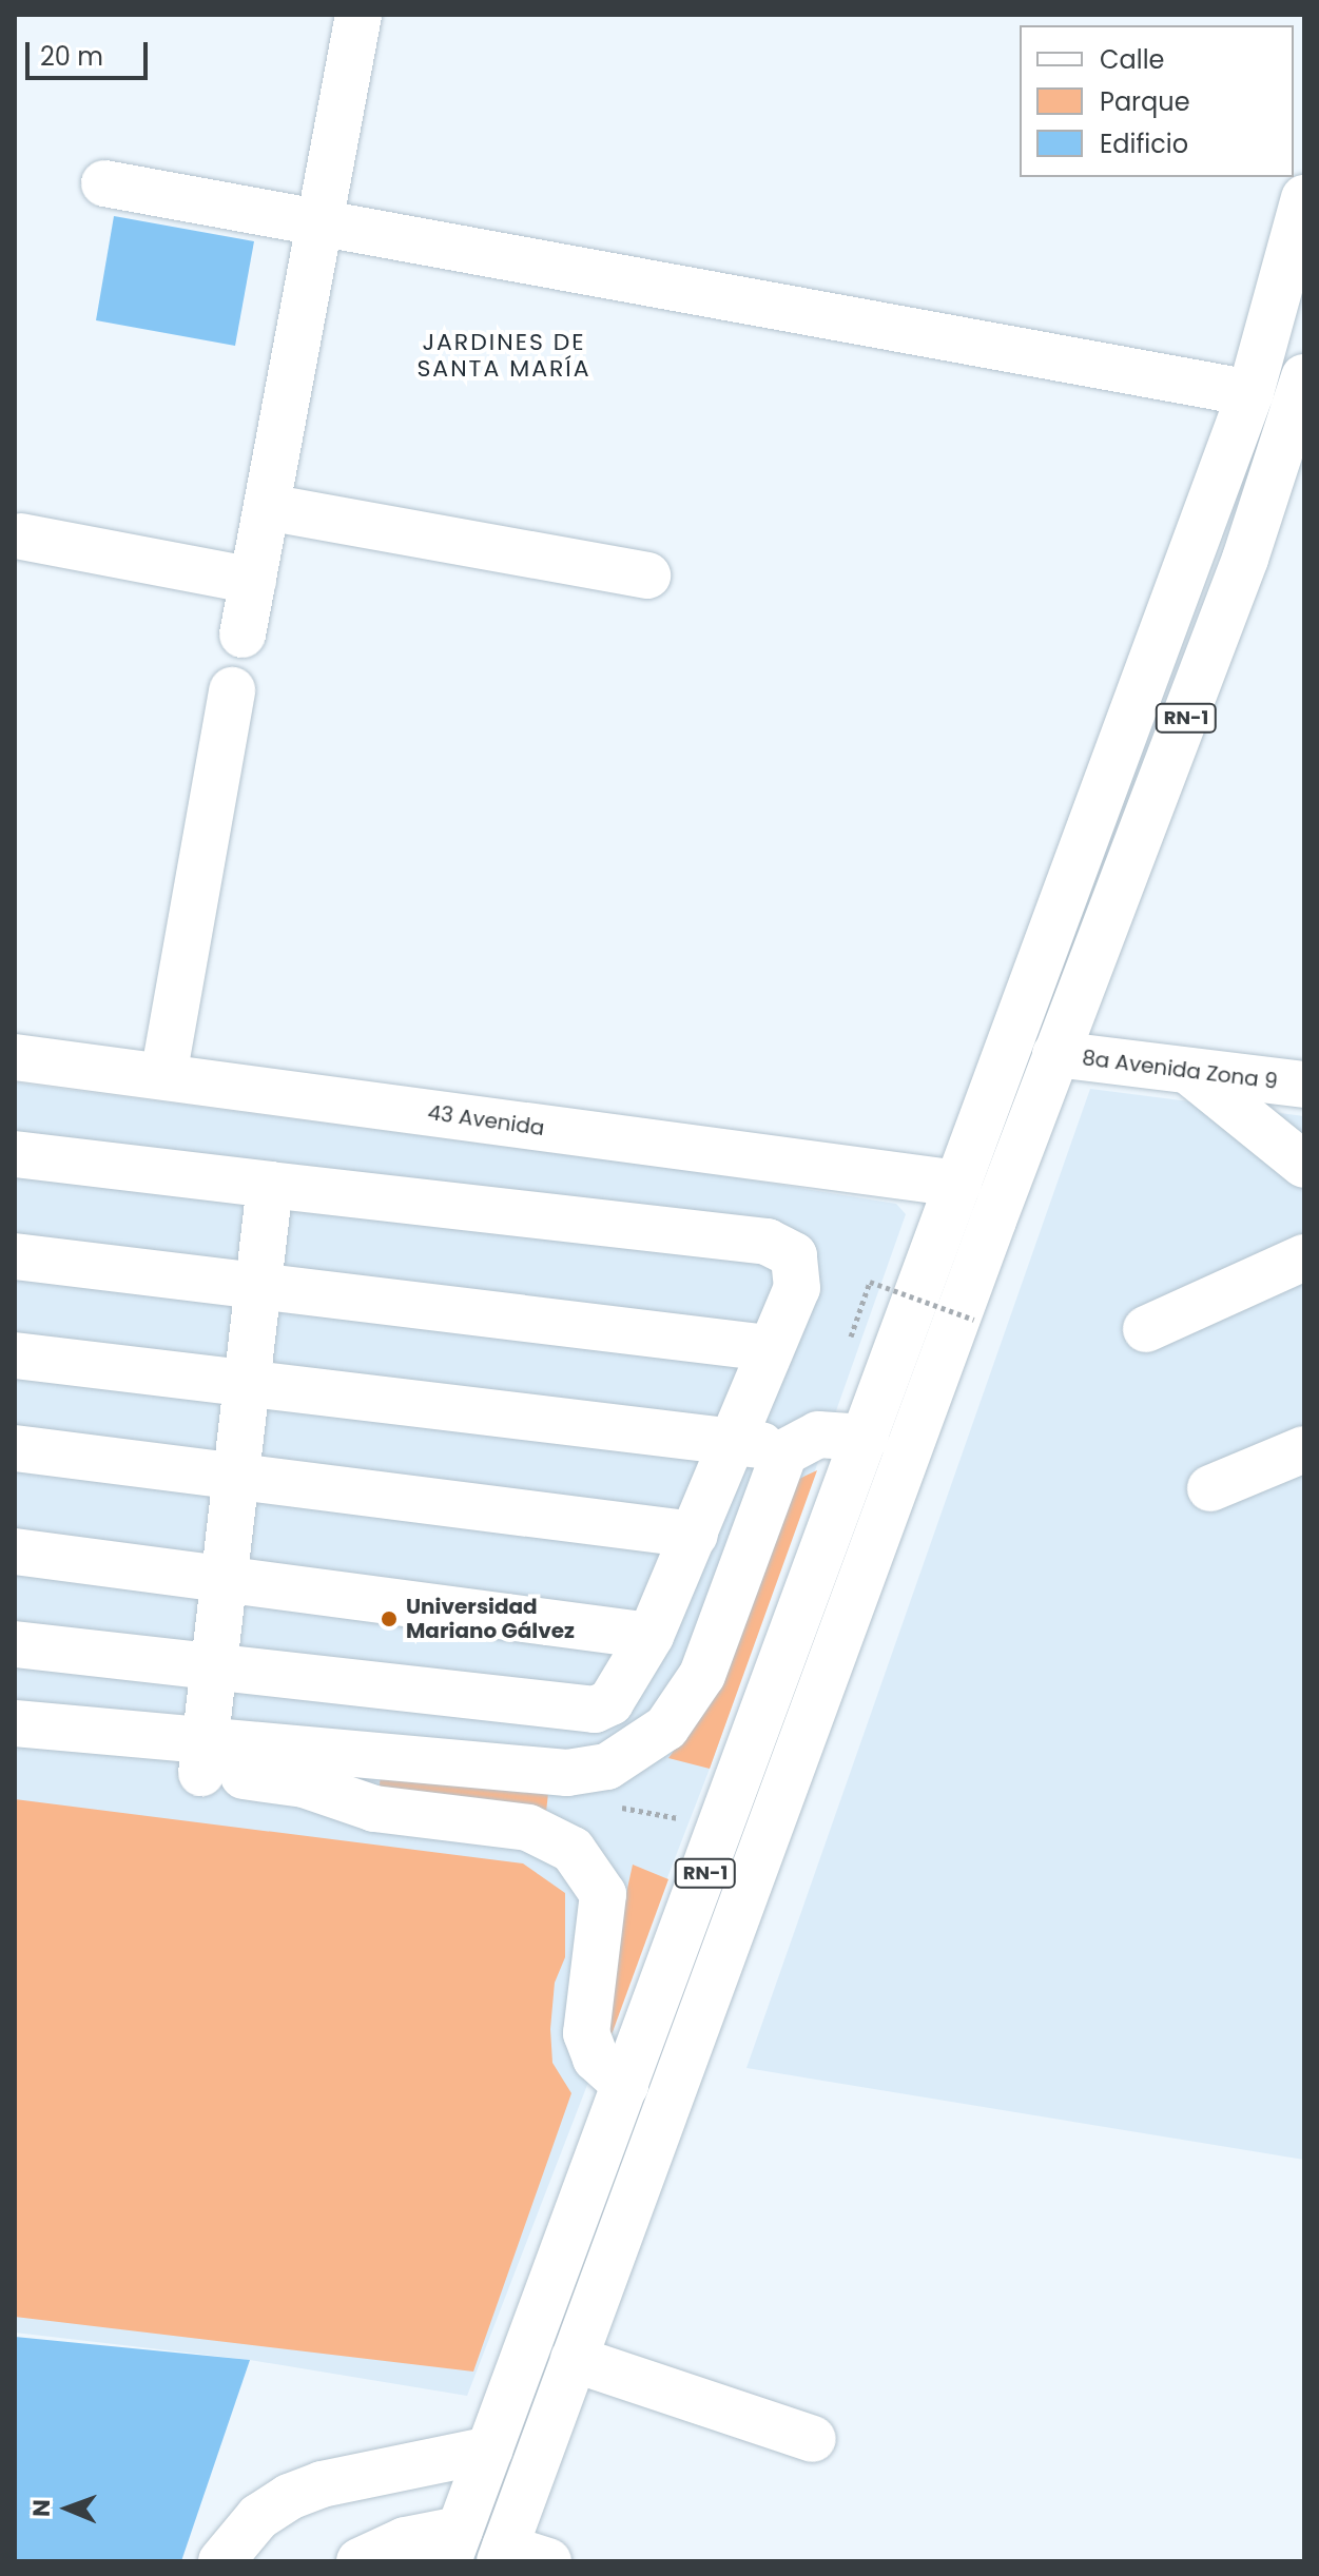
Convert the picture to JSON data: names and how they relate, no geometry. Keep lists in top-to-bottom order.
{
  "streets": {
    "main road": ["RN-1", "8a Avenida Zona 9", "43 Avenida"]
  },
  "crossings": [
    ["RN-1", "8a Avenida Zona 9"],
    ["RN-1", "43 Avenida"]
  ],
  "districts": ["JARDINES DE SANTA MARÍA"],
  "places": ["Universidad Mariano Gálvez"],
  "legend": ["Calle", "Parque", "Edificio"],
  "scale_bar": "20 m",
  "north": "left"
}
